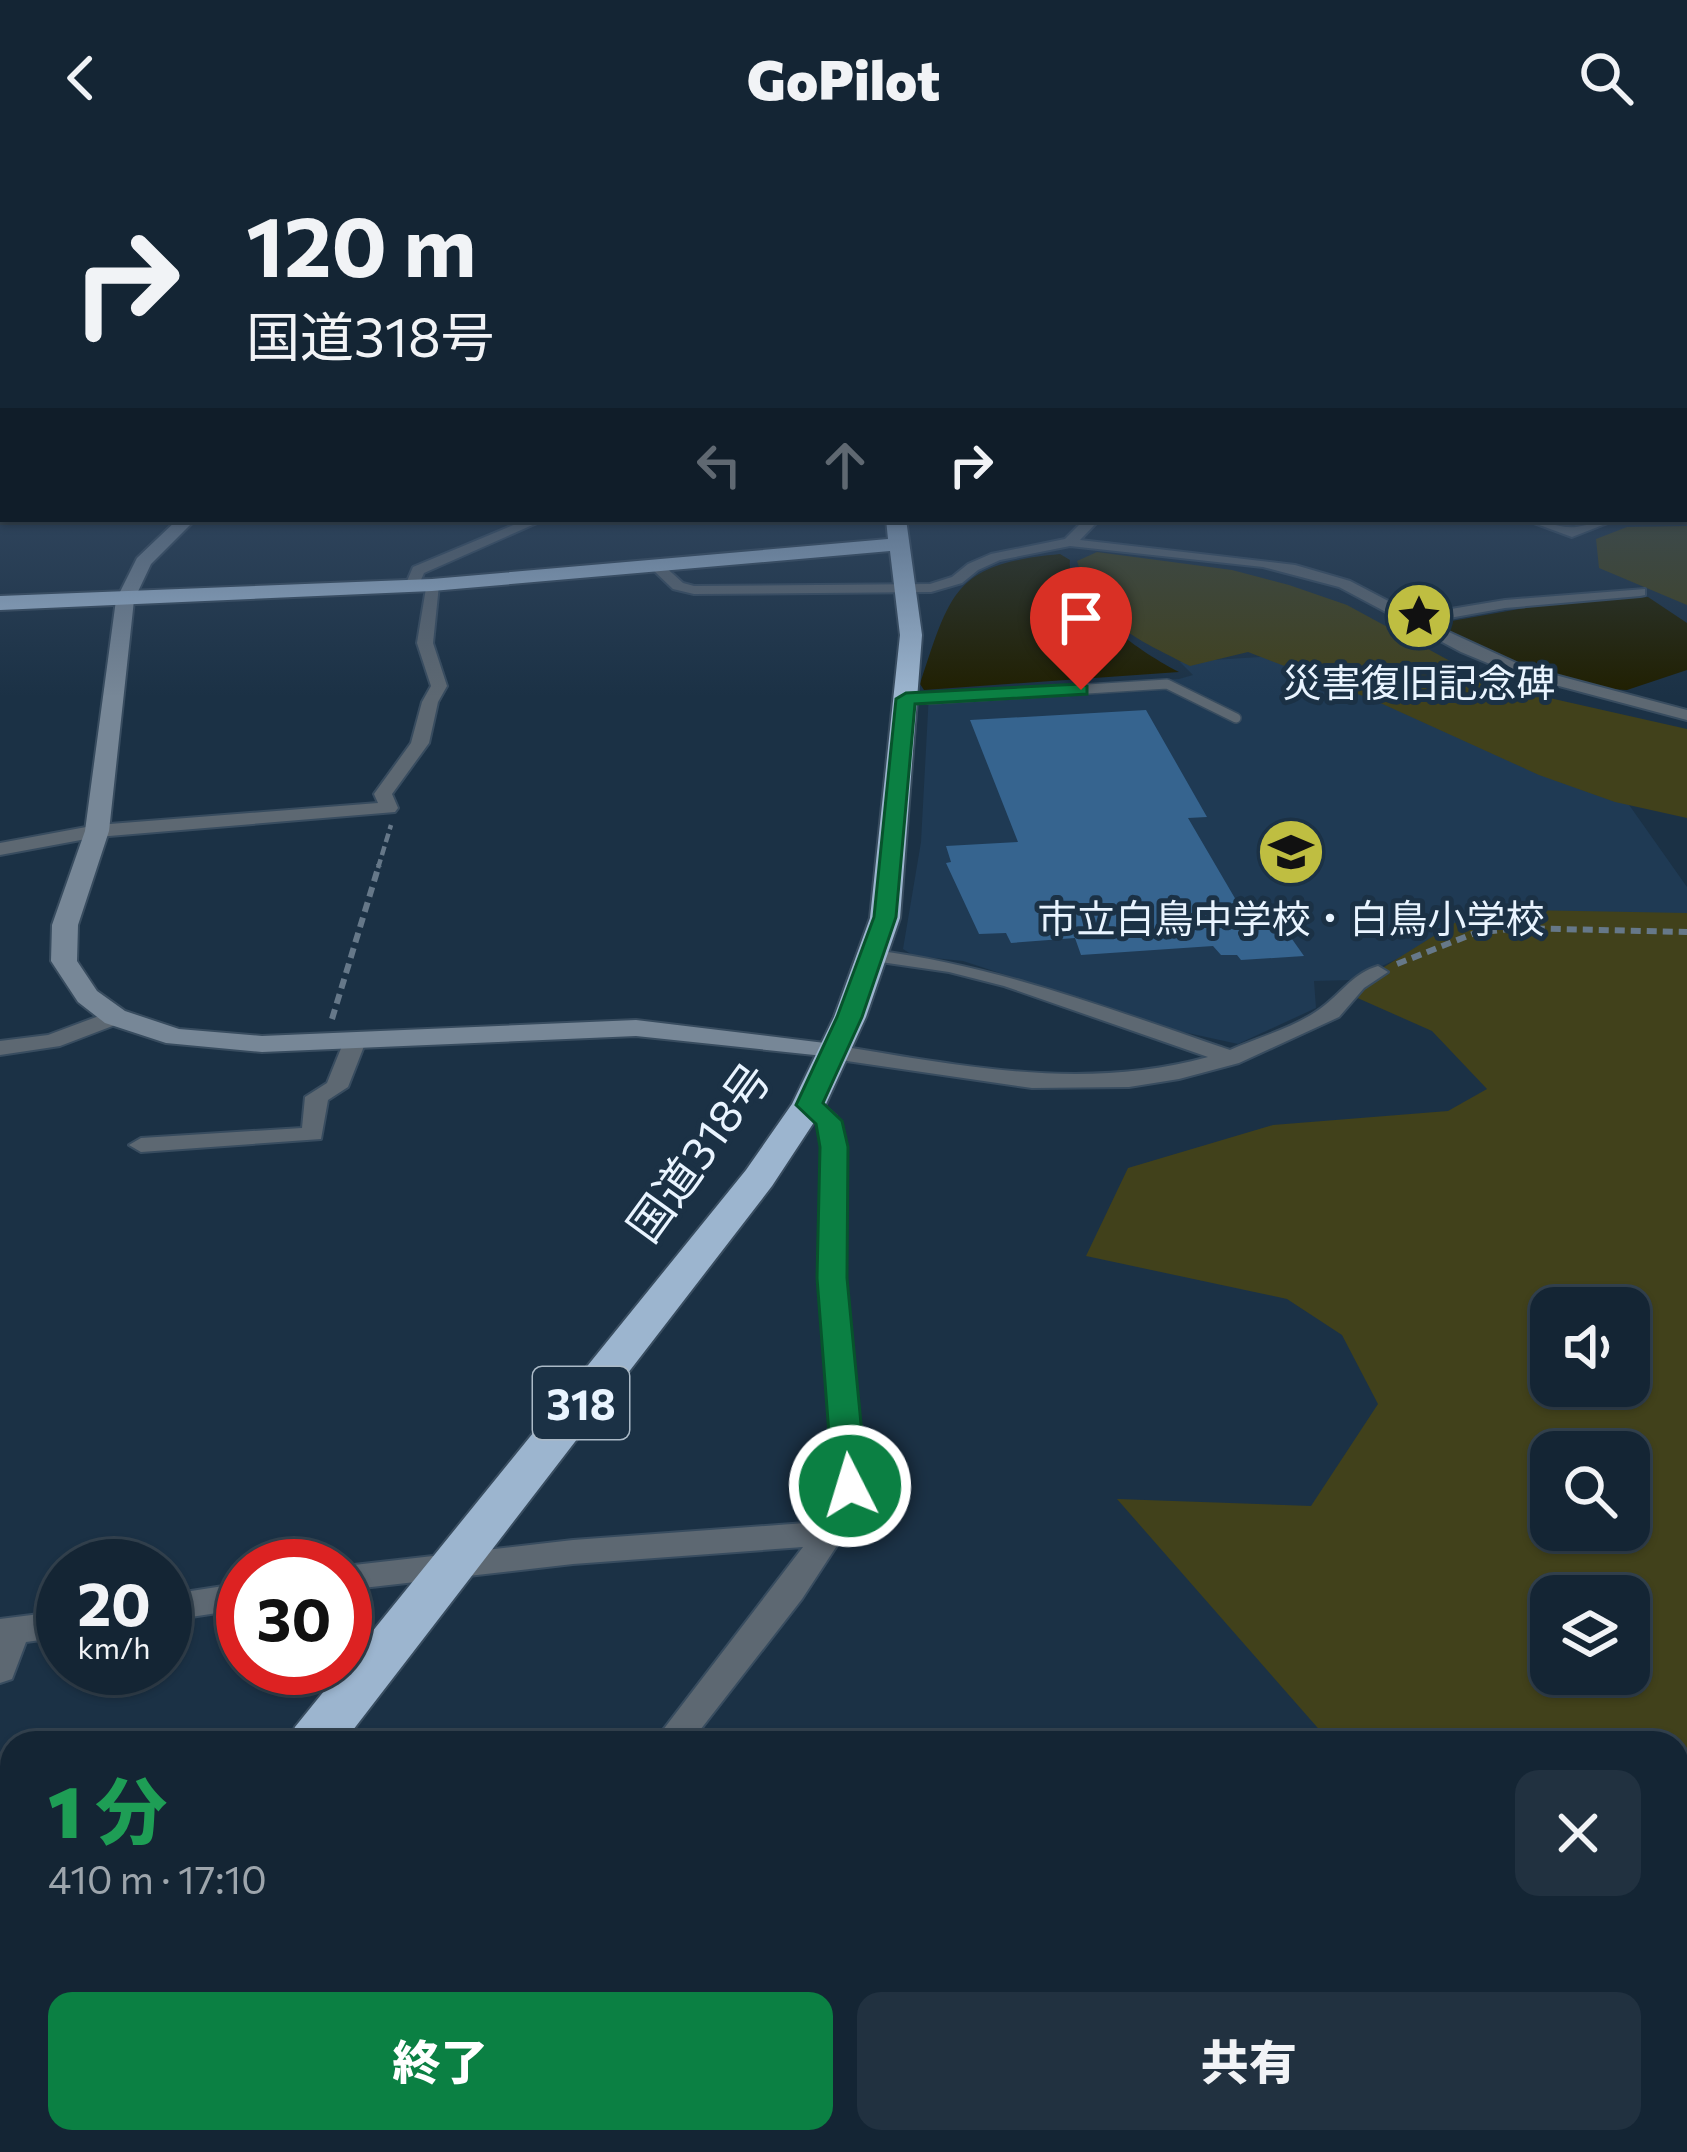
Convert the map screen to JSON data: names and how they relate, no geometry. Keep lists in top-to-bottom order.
{
  "streets": {
    "highway": ["国道318号", "318"]
  },
  "places": {
    "place": ["災害復旧記念碑"],
    "school or university": ["市立白鳥中学校・白鳥小学校"]
  },
  "page": {
    "header": "GoPilot",
    "turn": ["120 m", "国道318号"],
    "speed": "20 km/h",
    "limit": "30",
    "heading": ["1 分", "410 m · 17:10"],
    "buttons": ["終了", "共有"]
  }
}
